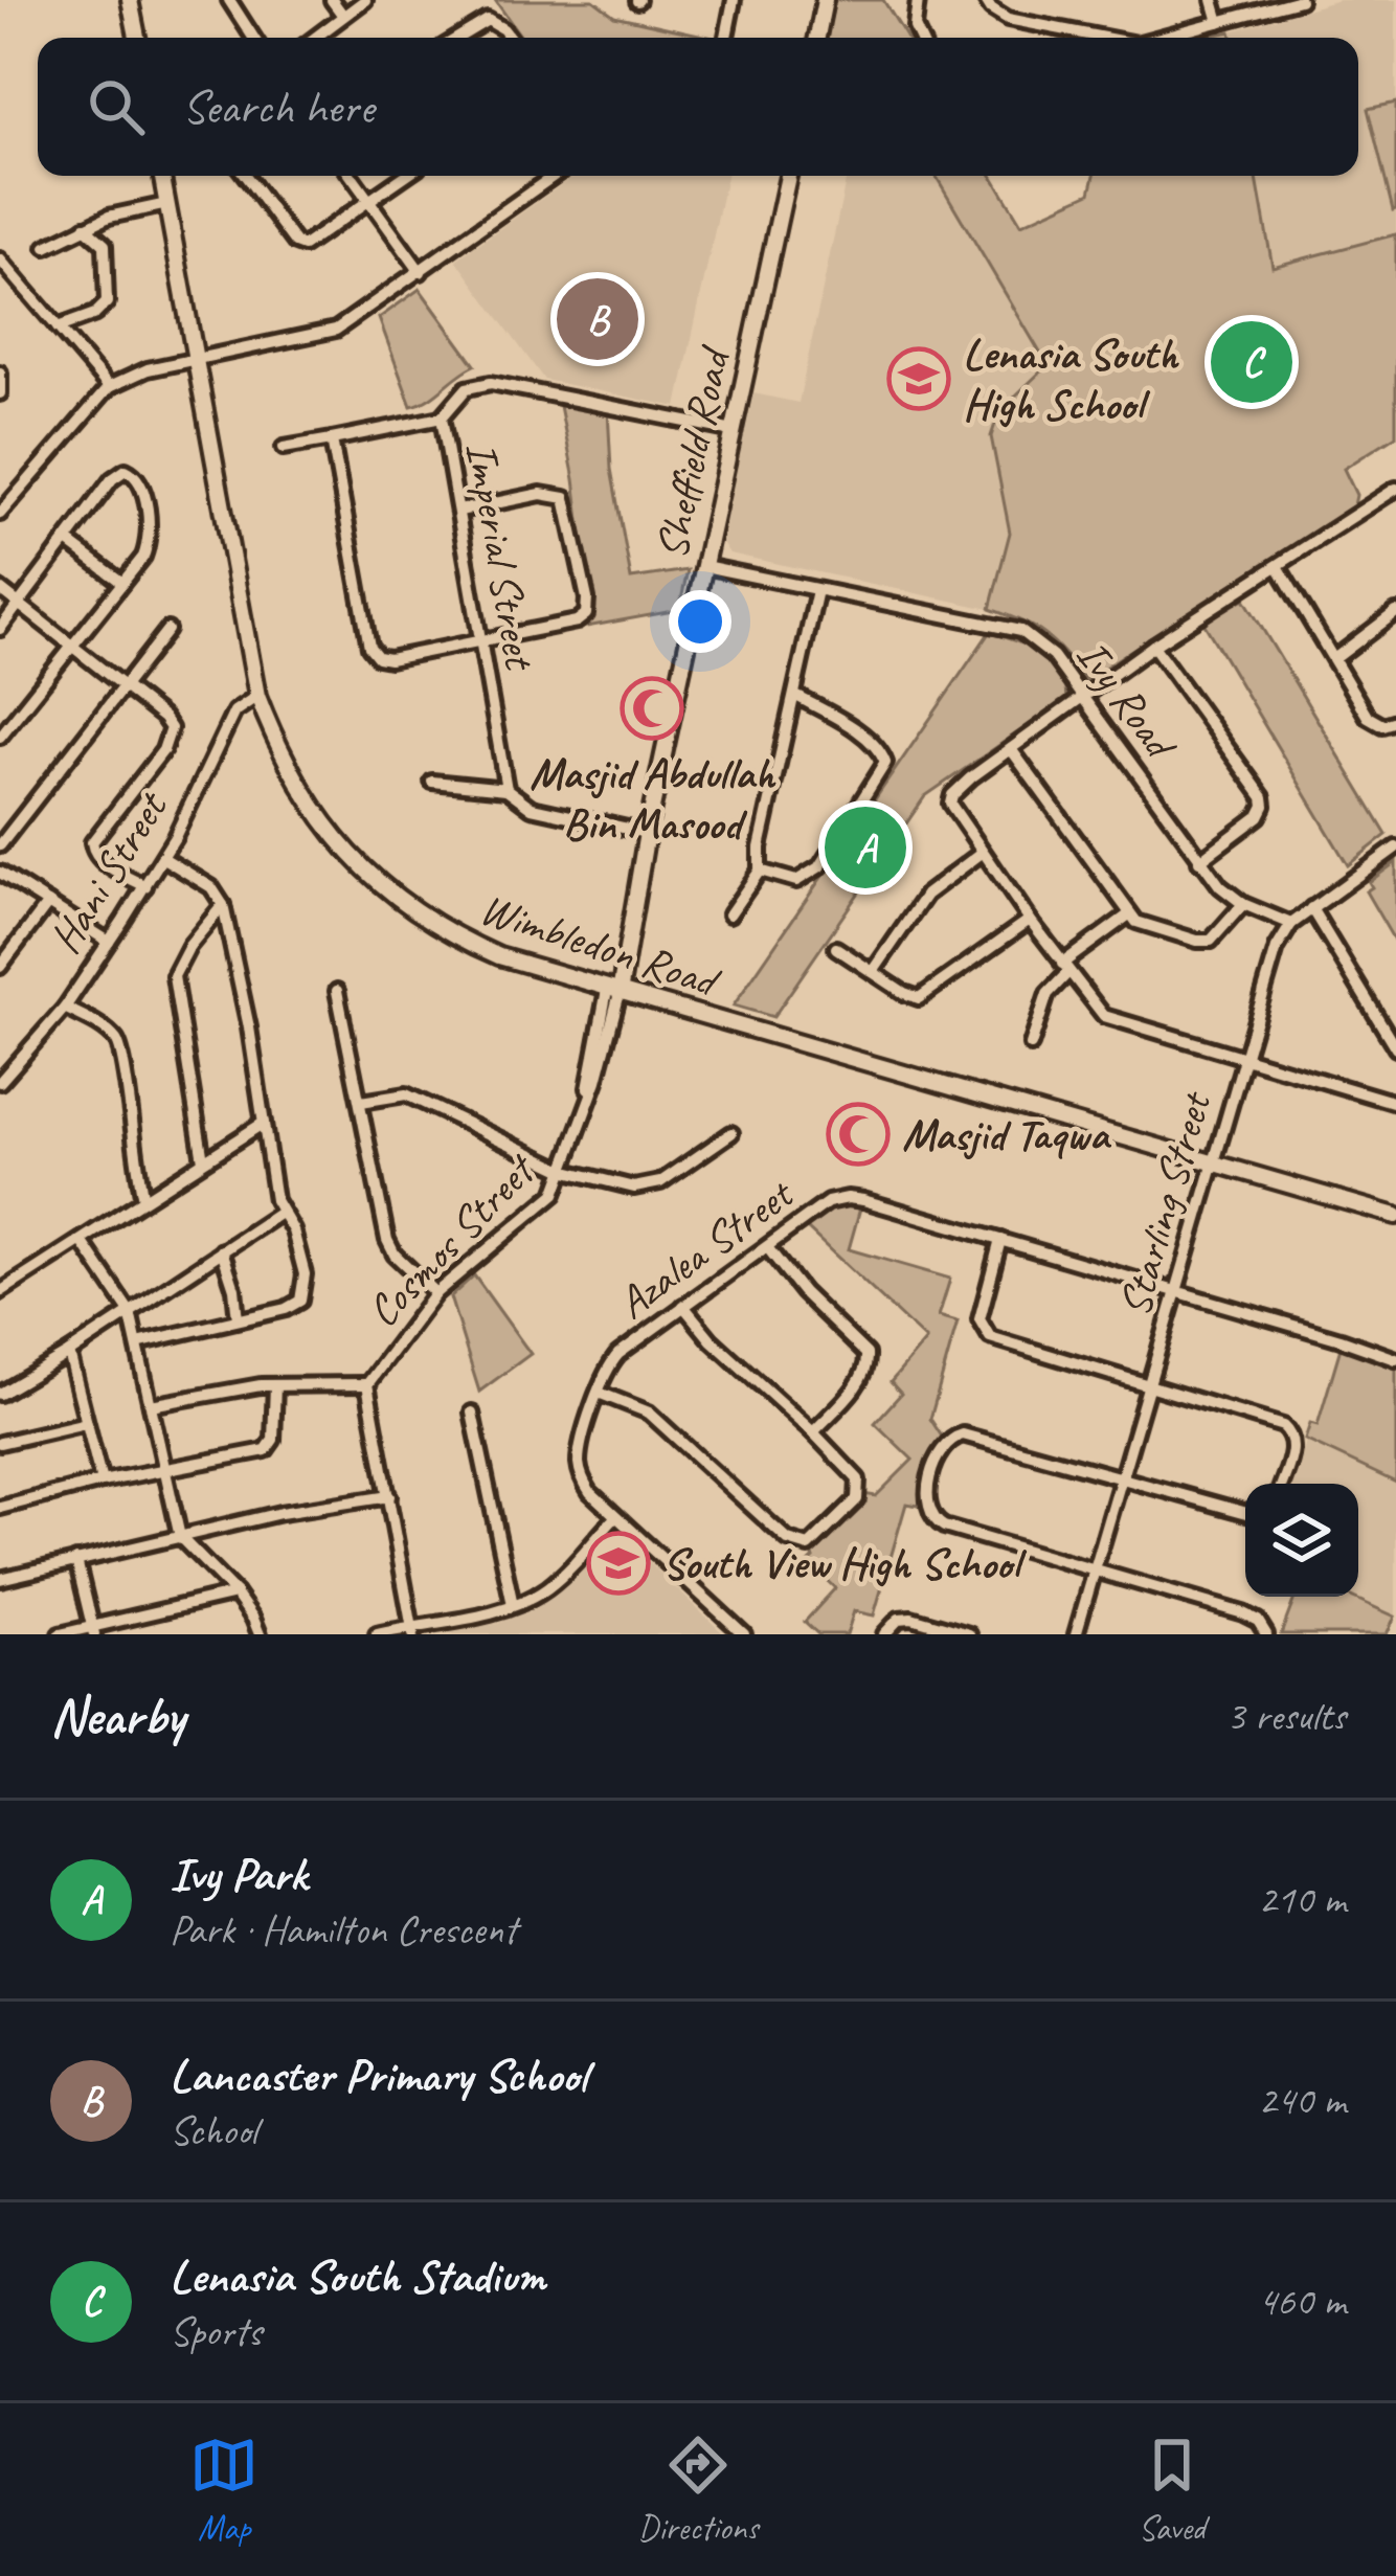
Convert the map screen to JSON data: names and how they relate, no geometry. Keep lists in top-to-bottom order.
{
  "streets": {
    "street": [
      "Sheffield Road",
      "Imperial Street",
      "Ivy Road",
      "Hani Street",
      "Wimbledon Road",
      "Starling Street",
      "Cosmos Street",
      "Azalea Street"
    ]
  },
  "crossings": [
    ["Sheffield Road", "Imperial Street"],
    ["Sheffield Road", "Ivy Road"],
    ["Sheffield Road", "Wimbledon Road"],
    ["Sheffield Road", "Cosmos Street"],
    ["Ivy Road", "Starling Street"],
    ["Hani Street", "Wimbledon Road"],
    ["Wimbledon Road", "Starling Street"],
    ["Wimbledon Road", "Cosmos Street"],
    ["Starling Street", "Azalea Street"]
  ],
  "places": {
    "school or university": ["Lenasia South High School", "South View High School"],
    "mosque": ["Masjid Abdullah Bin Masood", "Masjid Taqwa"]
  },
  "page": {
    "search": "Search here",
    "pins": ["B", "C", "A"],
    "heading": ["Nearby", "3 results"],
    "list": [
      {
        "mark": "A",
        "name": "Ivy Park",
        "note": "Park · Hamilton Crescent",
        "value": "210 m"
      },
      {
        "mark": "B",
        "name": "Lancaster Primary School",
        "note": "School",
        "value": "240 m"
      },
      {
        "mark": "C",
        "name": "Lenasia South Stadium",
        "note": "Sports",
        "value": "460 m"
      }
    ],
    "nav": ["Map", "Directions", "Saved"]
  }
}
